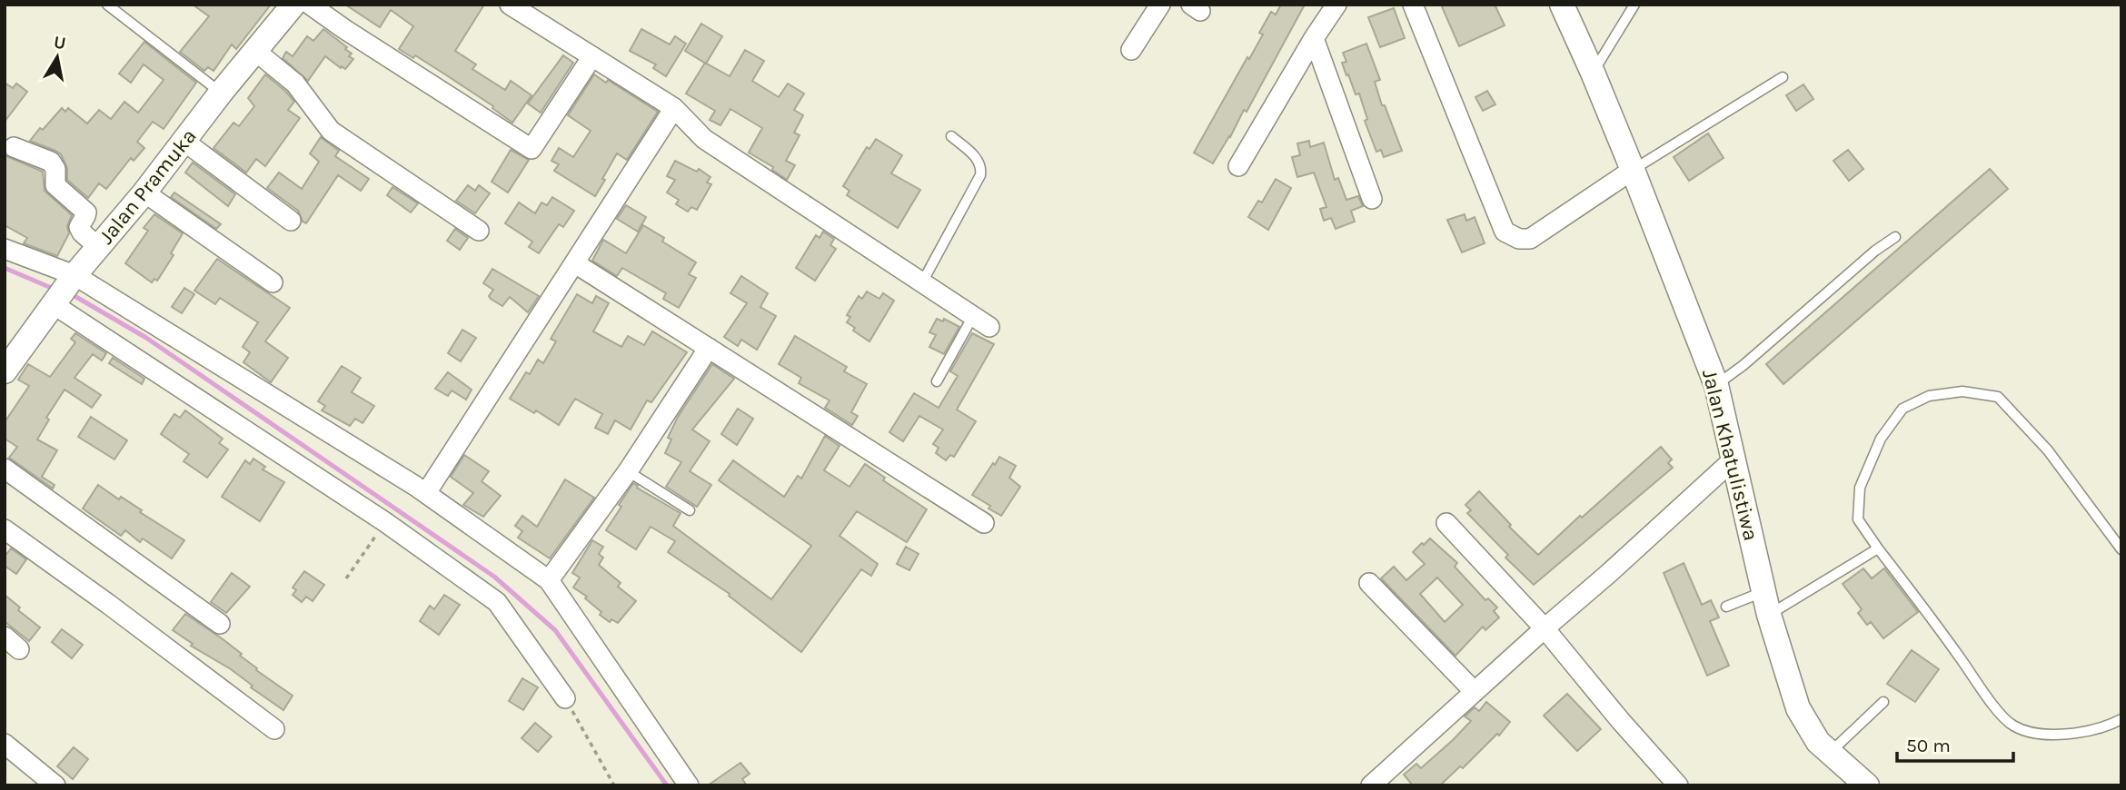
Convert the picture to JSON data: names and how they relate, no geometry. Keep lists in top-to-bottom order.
{
  "streets": {
    "street": ["Jalan Pramuka", "Jalan Khatulistiwa"]
  },
  "scale_bar": "50 m",
  "north": "top"
}
